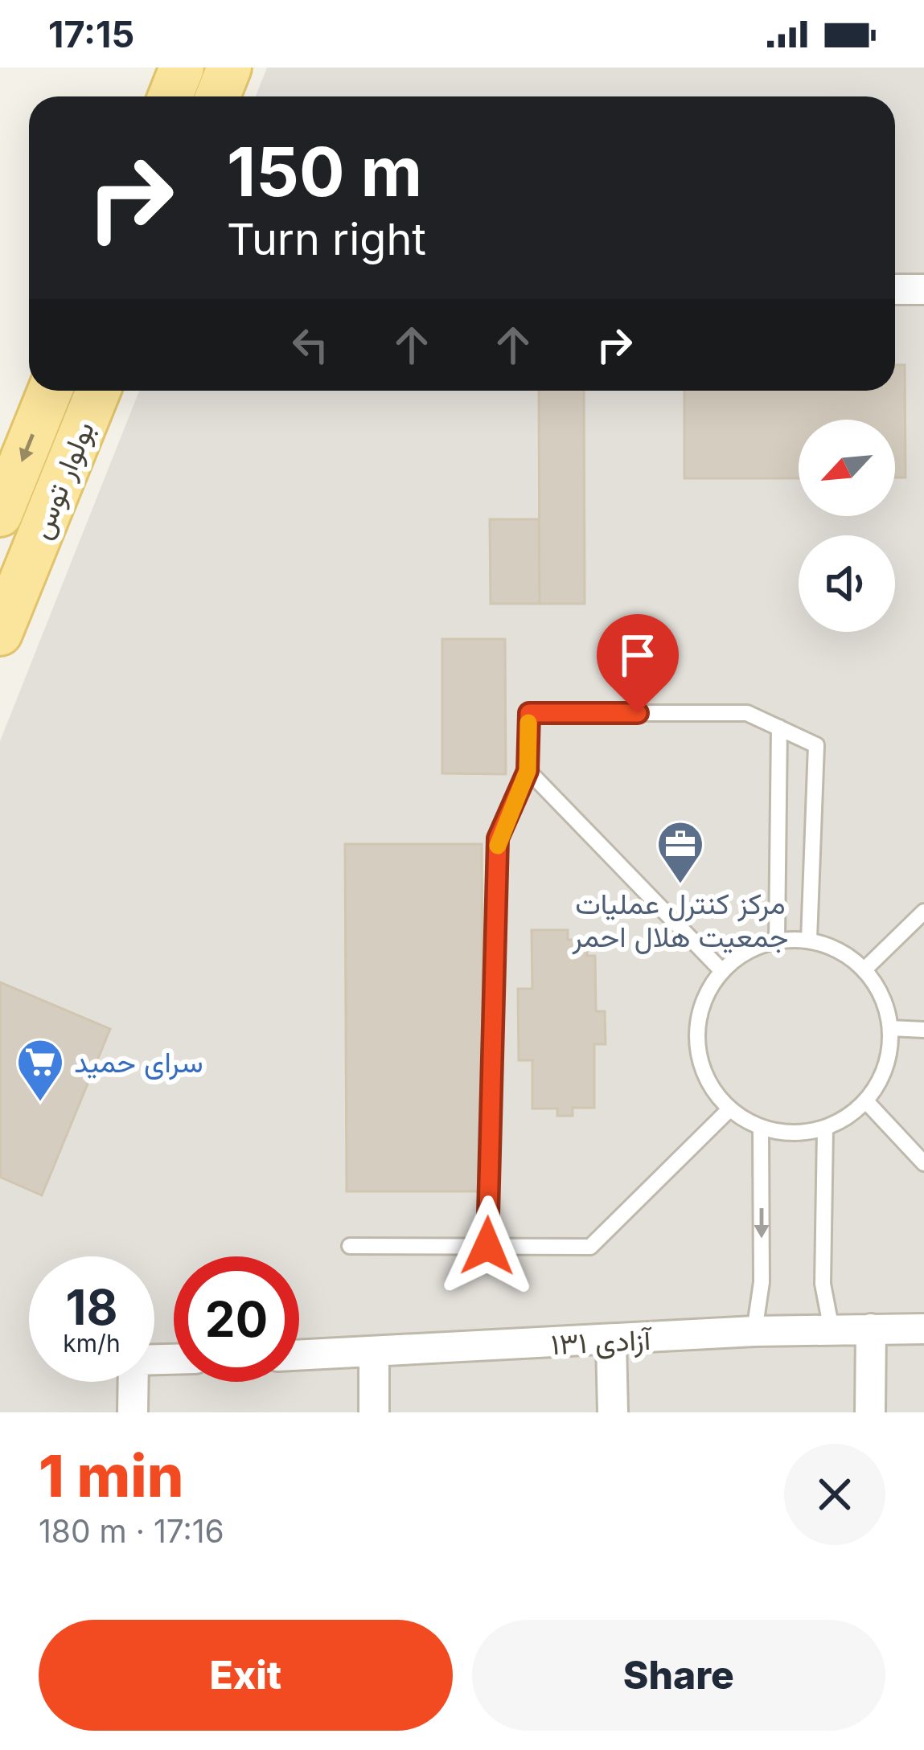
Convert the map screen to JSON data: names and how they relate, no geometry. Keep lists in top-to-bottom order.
{
  "streets": {
    "main road": ["بولوار توس"],
    "street": ["آزادی ۱۳۱"]
  },
  "places": {
    "office": ["مرکز کنترل عملیات جمعیت هلال احمر"],
    "supermarket": ["سرای حمید"]
  },
  "north": "bottom left",
  "page": {
    "status": "17:15",
    "turn": ["150 m", "Turn right"],
    "speed": "18 km/h",
    "limit": "20",
    "heading": ["1 min", "180 m · 17:16"],
    "buttons": ["Exit", "Share"]
  }
}
